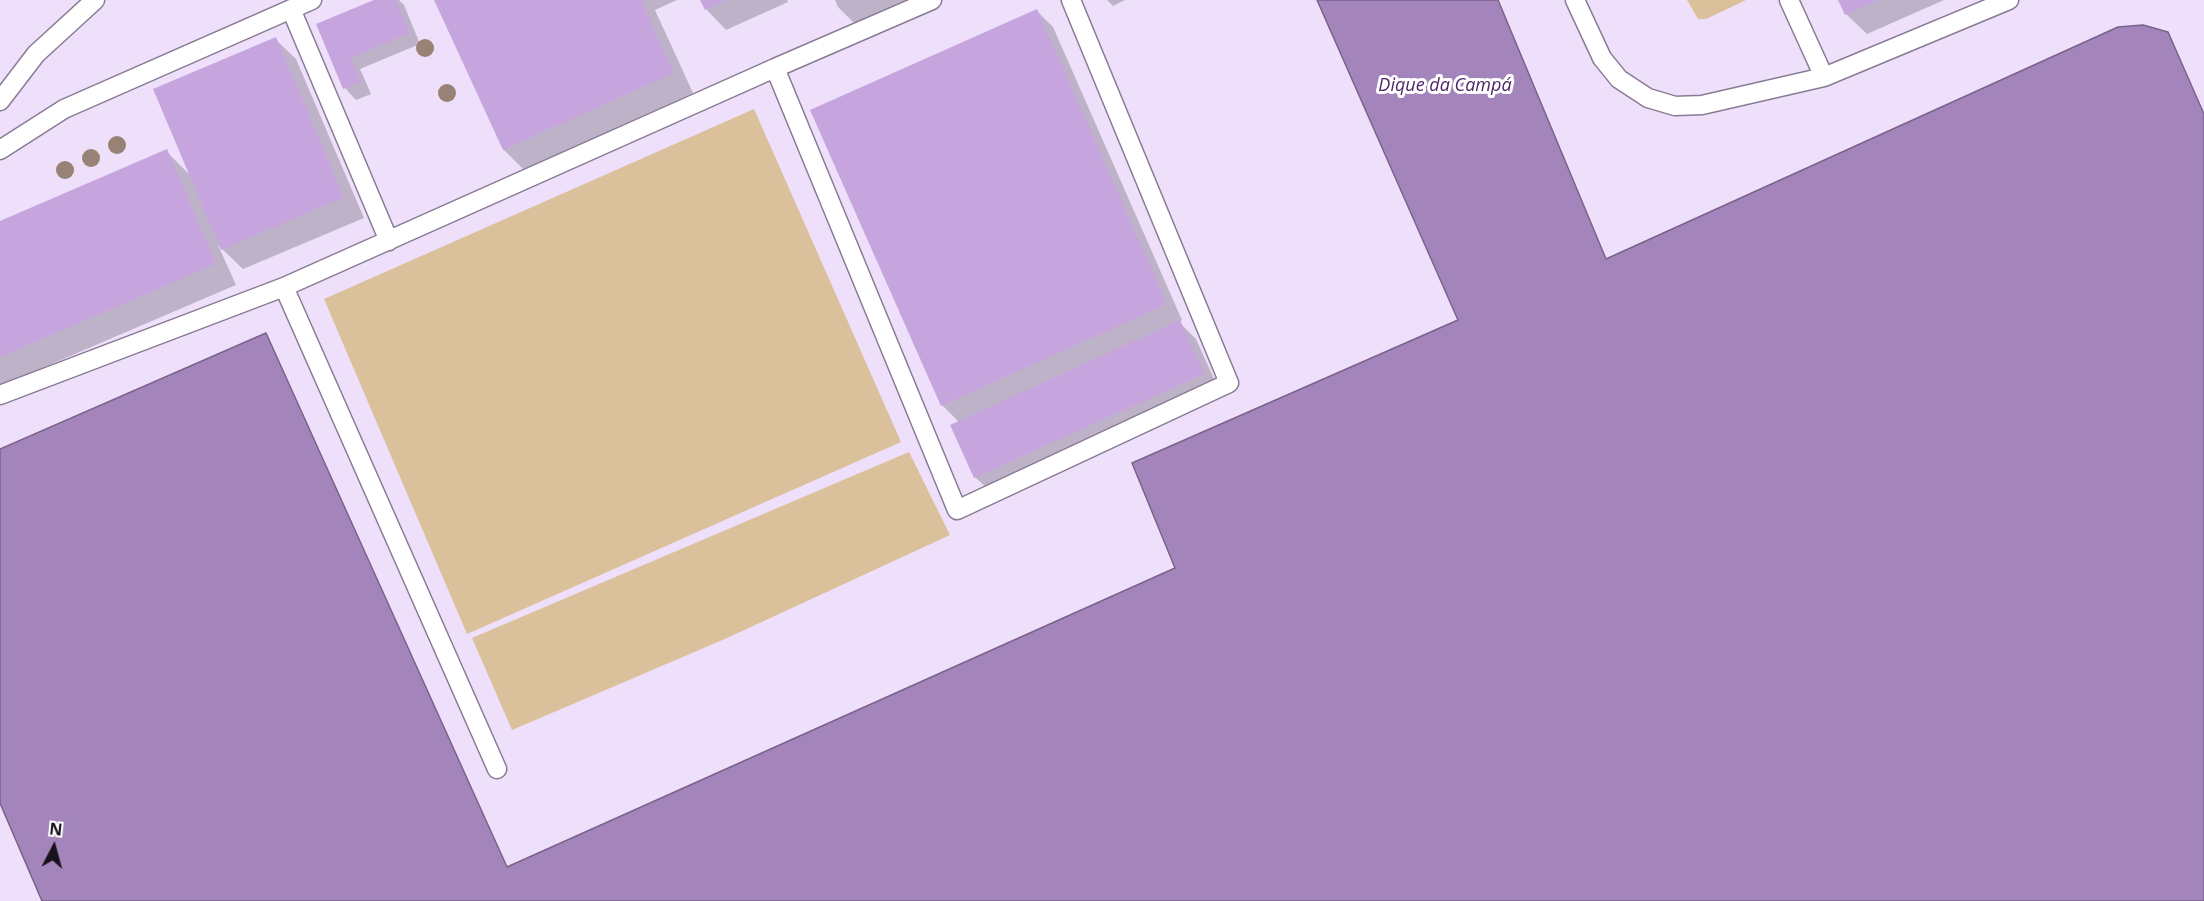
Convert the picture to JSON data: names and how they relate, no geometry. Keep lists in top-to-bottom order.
{
  "water": ["Dique da Campá"],
  "north": "top"
}
